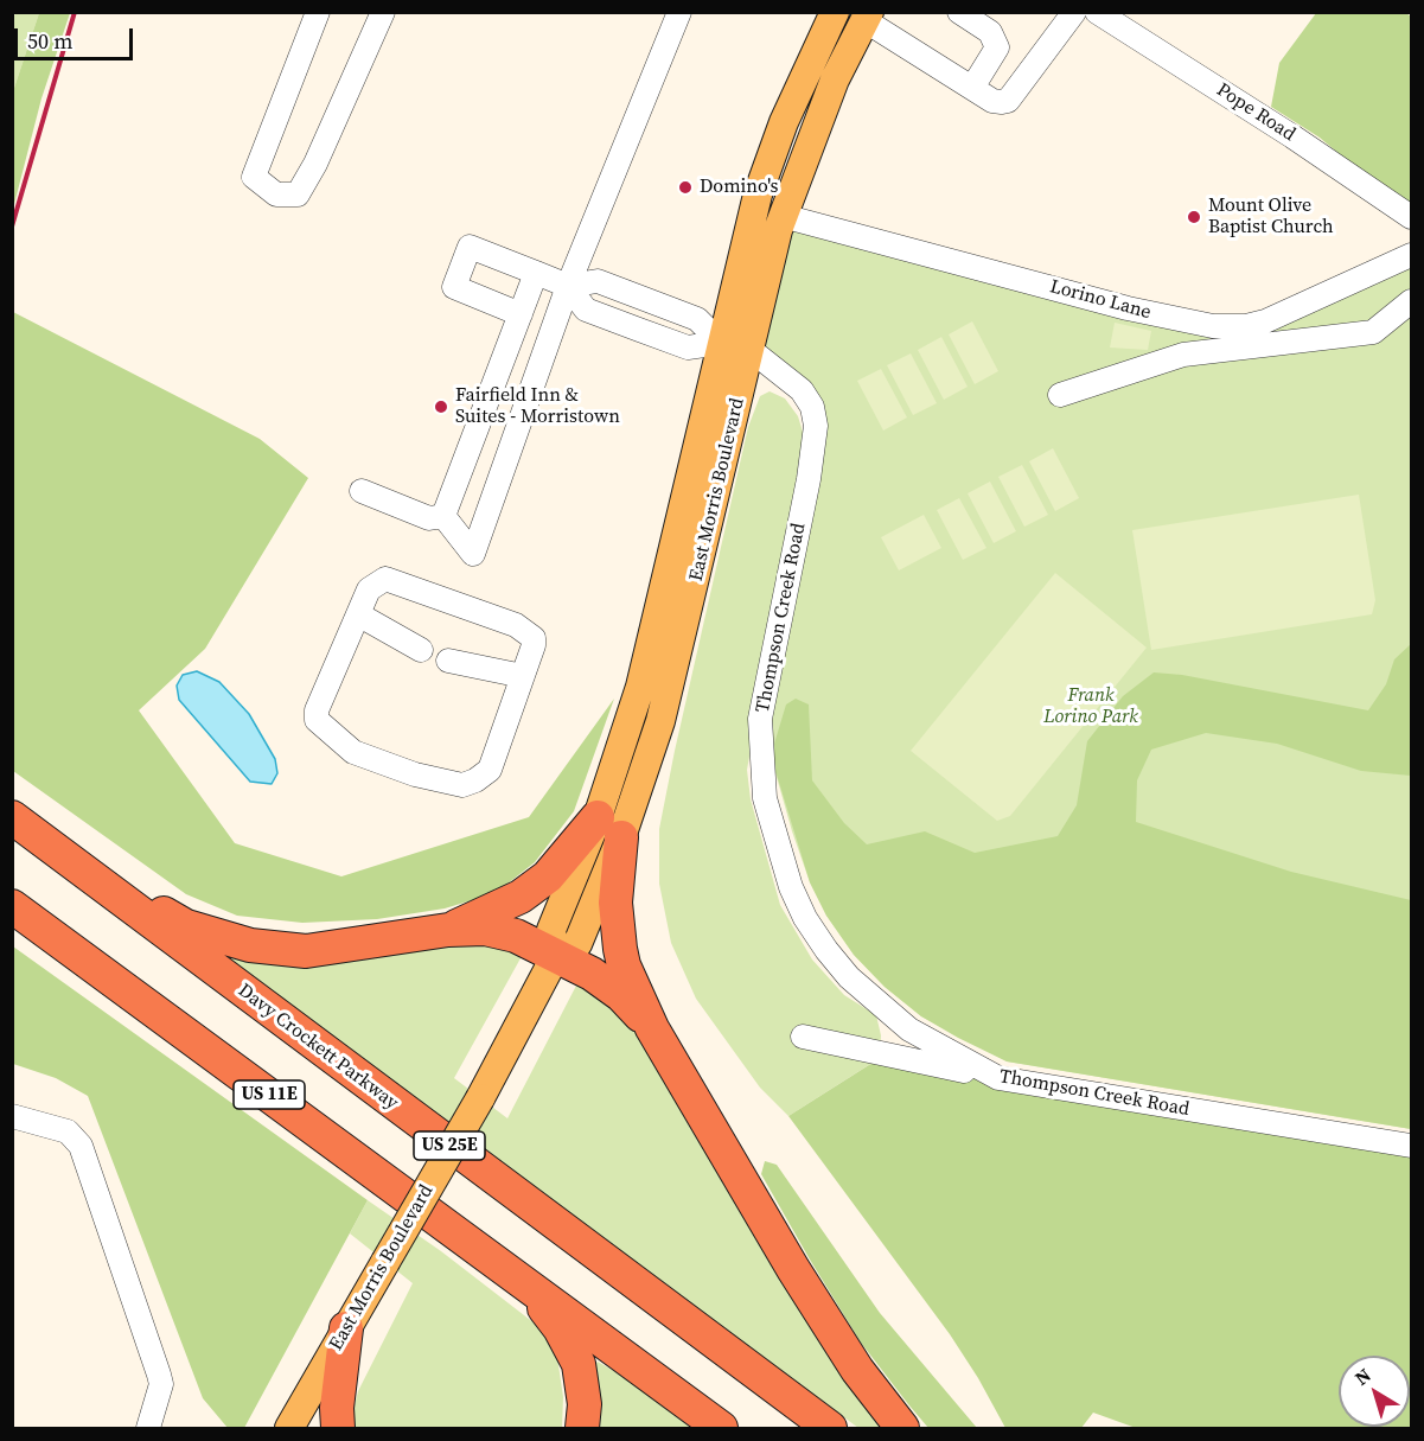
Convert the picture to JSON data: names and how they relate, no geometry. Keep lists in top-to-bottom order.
{
  "streets": {
    "highway": ["Davy Crockett Parkway", "US 11E", "US 25E"],
    "main road": ["East Morris Boulevard"],
    "street": ["Pope Road", "Lorino Lane", "Thompson Creek Road"]
  },
  "crossings": [
    ["Lorino Lane", "East Morris Boulevard"],
    ["East Morris Boulevard", "Thompson Creek Road"]
  ],
  "parks": ["Frank Lorino Park"],
  "places": ["Domino's", "Mount Olive Baptist Church", "Fairfield Inn & Suites - Morristown"],
  "scale_bar": "50 m",
  "north": "top left"
}
